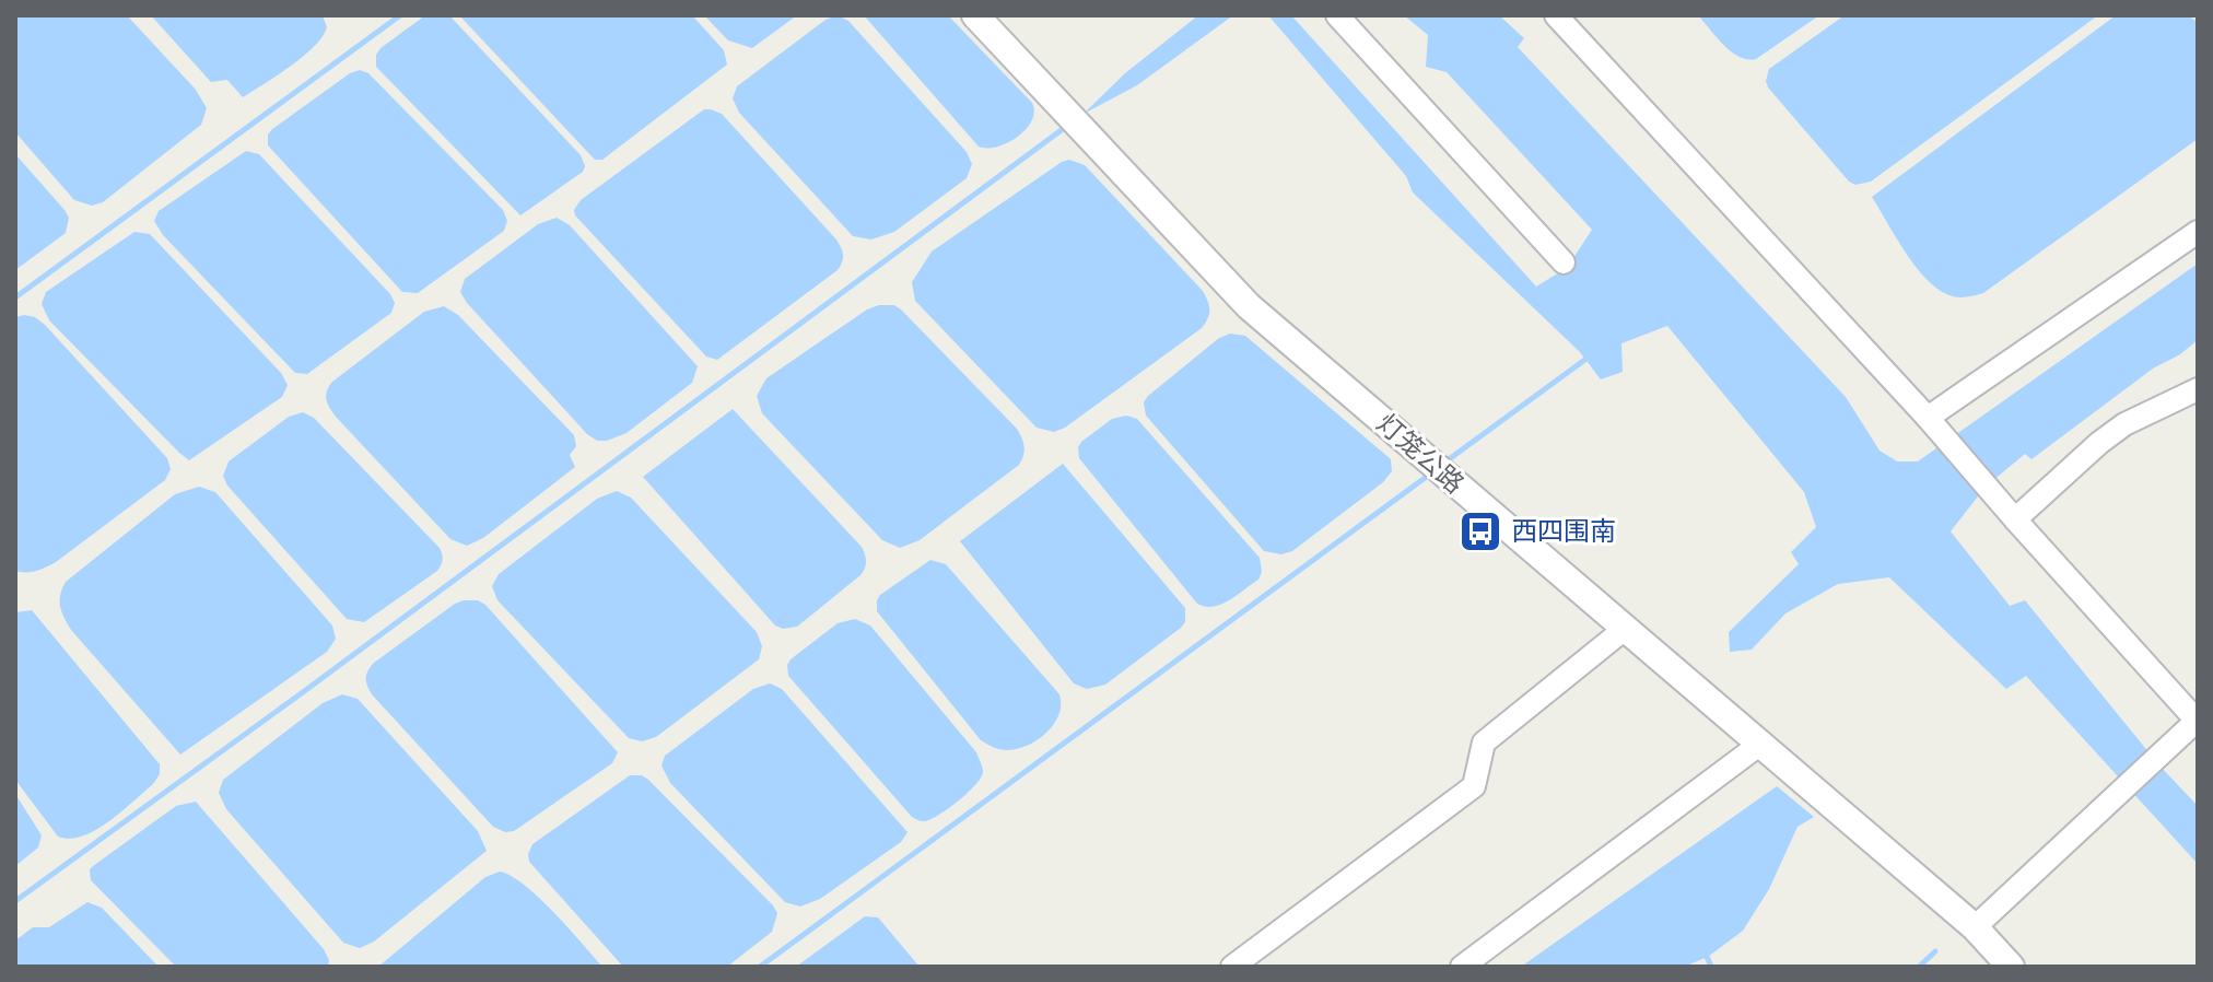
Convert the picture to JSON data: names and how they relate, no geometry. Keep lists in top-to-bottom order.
{
  "streets": {
    "street": ["灯笼公路"]
  },
  "places": {
    "bus stop": ["西四围南"]
  }
}
